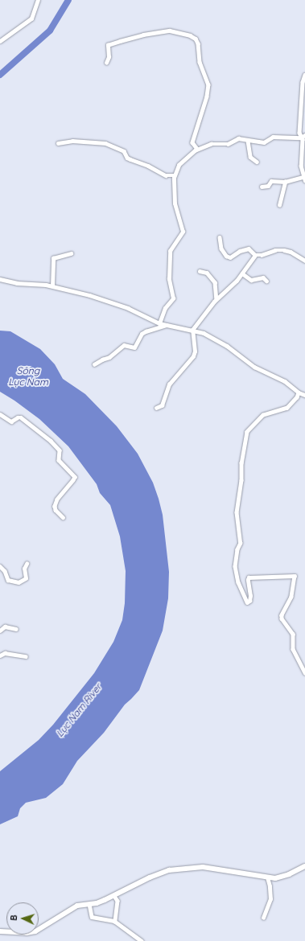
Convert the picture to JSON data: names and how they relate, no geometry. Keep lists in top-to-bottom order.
{
  "water": ["Sông Lục Nam", "Lục Nam River"],
  "north": "left"
}
